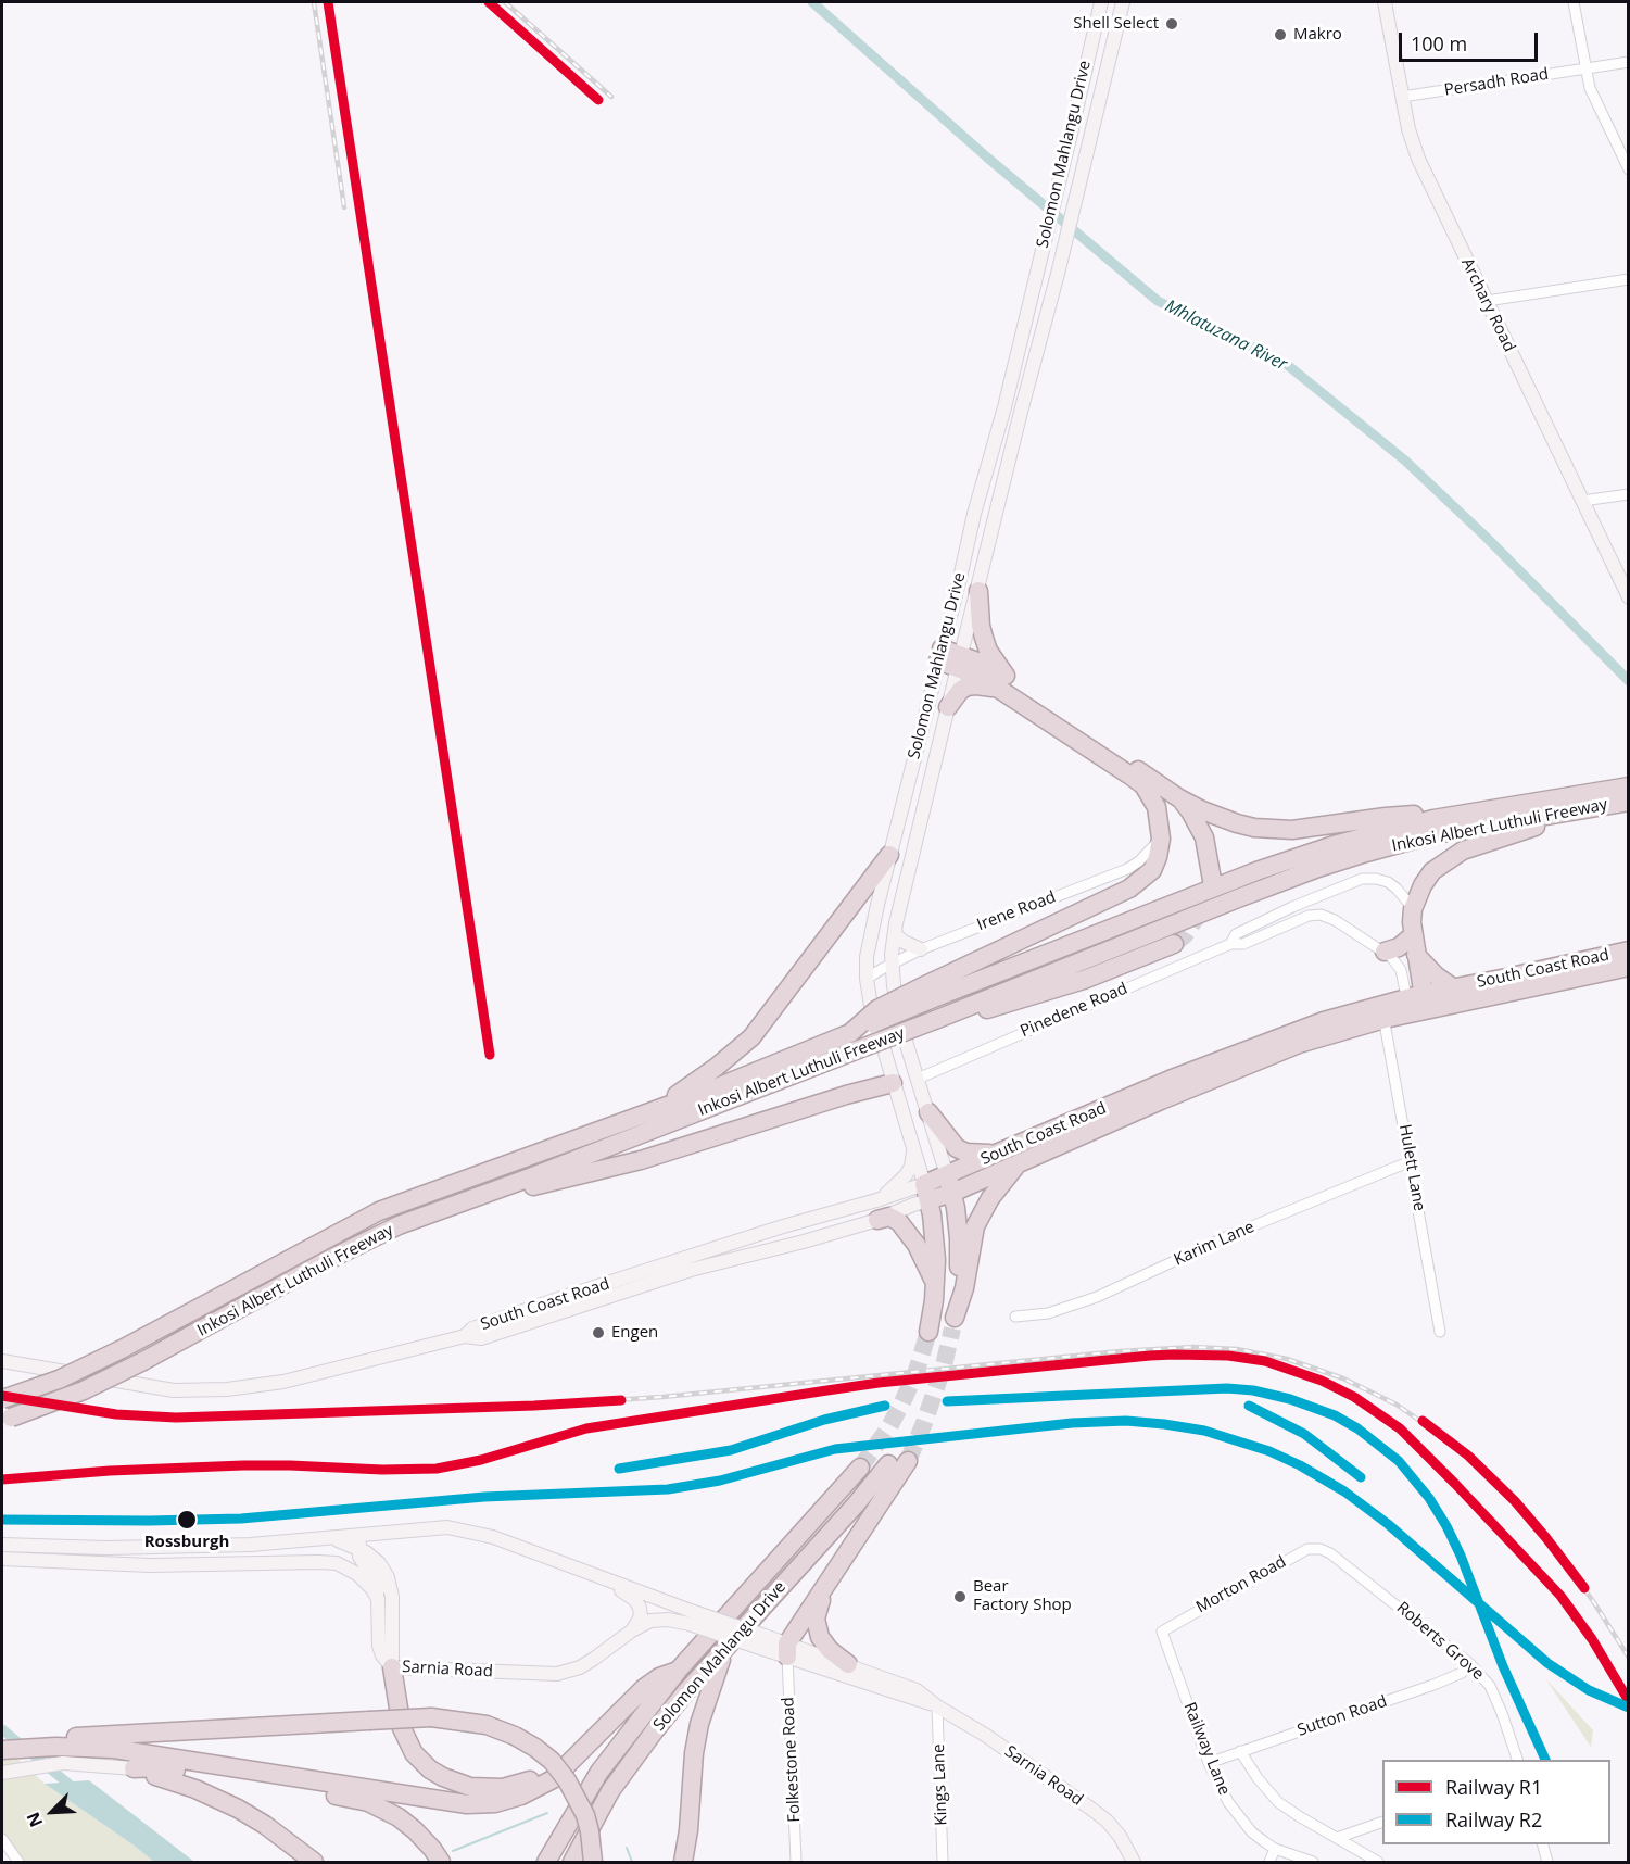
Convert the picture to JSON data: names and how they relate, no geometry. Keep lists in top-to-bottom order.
{
  "streets": {
    "highway": ["Solomon Mahlangu Drive", "Inkosi Albert Luthuli Freeway", "South Coast Road"],
    "main road": ["Archary Road", "Sarnia Road"],
    "street": [
      "Persadh Road",
      "Irene Road",
      "Pinedene Road",
      "Hulett Lane",
      "Karim Lane",
      "Morton Road",
      "Roberts Grove",
      "Sutton Road",
      "Railway Lane",
      "Folkestone Road",
      "Kings Lane"
    ]
  },
  "crossings": [
    ["Persadh Road", "Archary Road"],
    ["Solomon Mahlangu Drive", "Irene Road"],
    ["Solomon Mahlangu Drive", "South Coast Road"],
    ["Solomon Mahlangu Drive", "Pinedene Road"],
    ["South Coast Road", "Hulett Lane"],
    ["Hulett Lane", "Karim Lane"],
    ["Morton Road", "Roberts Grove"],
    ["Morton Road", "Railway Lane"],
    ["Roberts Grove", "Sutton Road"],
    ["Sarnia Road", "Folkestone Road"],
    ["Sarnia Road", "Kings Lane"],
    ["Sutton Road", "Railway Lane"]
  ],
  "water": ["Mhlatuzana River"],
  "places": [
    "Shell Select",
    "Makro",
    "Engen",
    "Rossburgh",
    "Bear Factory Shop"
  ],
  "lines": ["rail line R1", "rail line R2"],
  "legend": ["Railway R1", "Railway R2"],
  "scale_bar": "100 m",
  "north": "bottom left"
}
